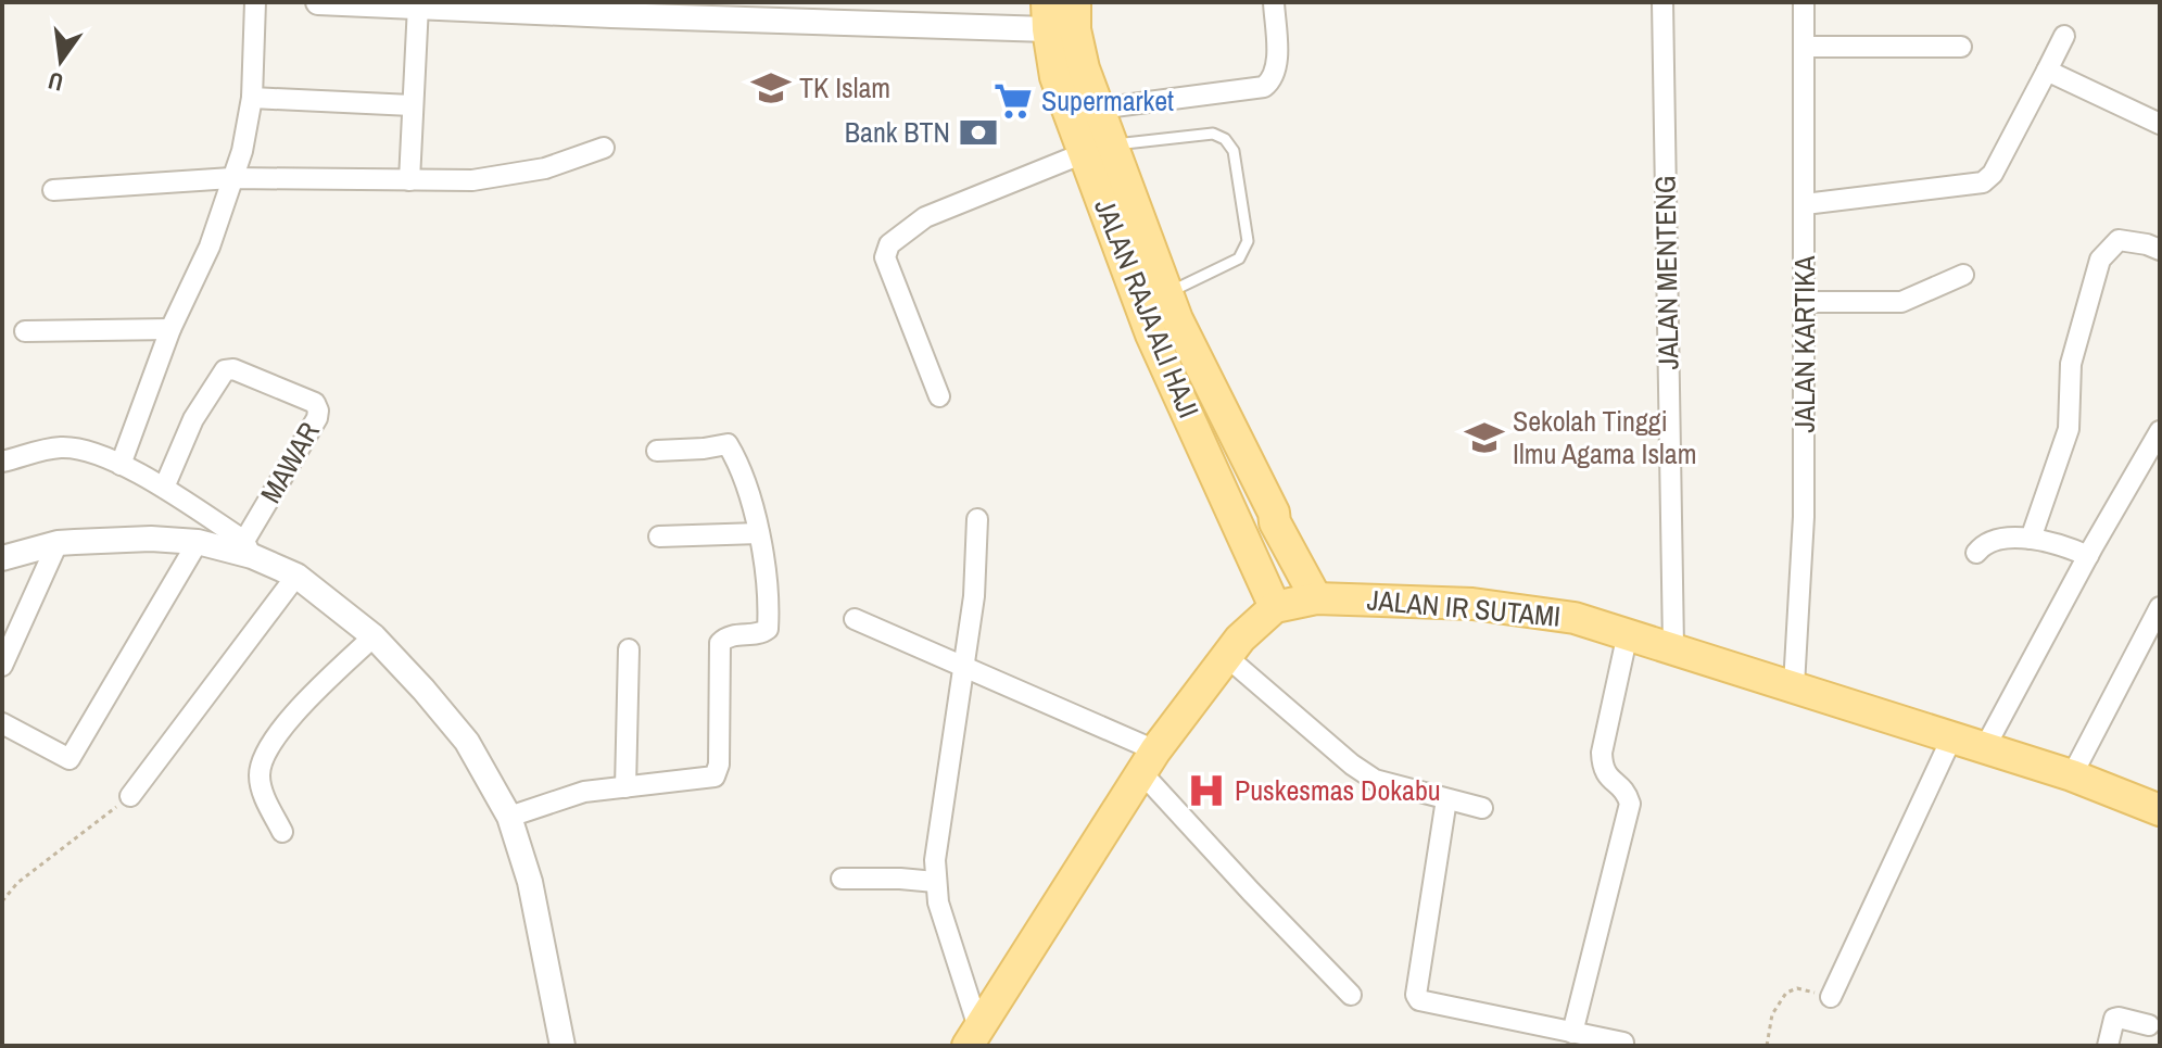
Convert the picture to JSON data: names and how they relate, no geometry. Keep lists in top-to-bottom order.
{
  "streets": {
    "main road": ["JALAN RAJA ALI HAJI", "JALAN IR SUTAMI"],
    "street": ["JALAN MENTENG", "JALAN KARTIKA", "MAWAR"]
  },
  "crossings": [
    ["JALAN MENTENG", "JALAN IR SUTAMI"],
    ["JALAN RAJA ALI HAJI", "JALAN IR SUTAMI"],
    ["JALAN KARTIKA", "JALAN IR SUTAMI"]
  ],
  "places": {
    "school or university": ["TK Islam", "Sekolah Tinggi Ilmu Agama Islam"],
    "supermarket": ["Supermarket"],
    "bank": ["Bank BTN"],
    "hospital": ["Puskesmas Dokabu"]
  },
  "north": "bottom"
}
